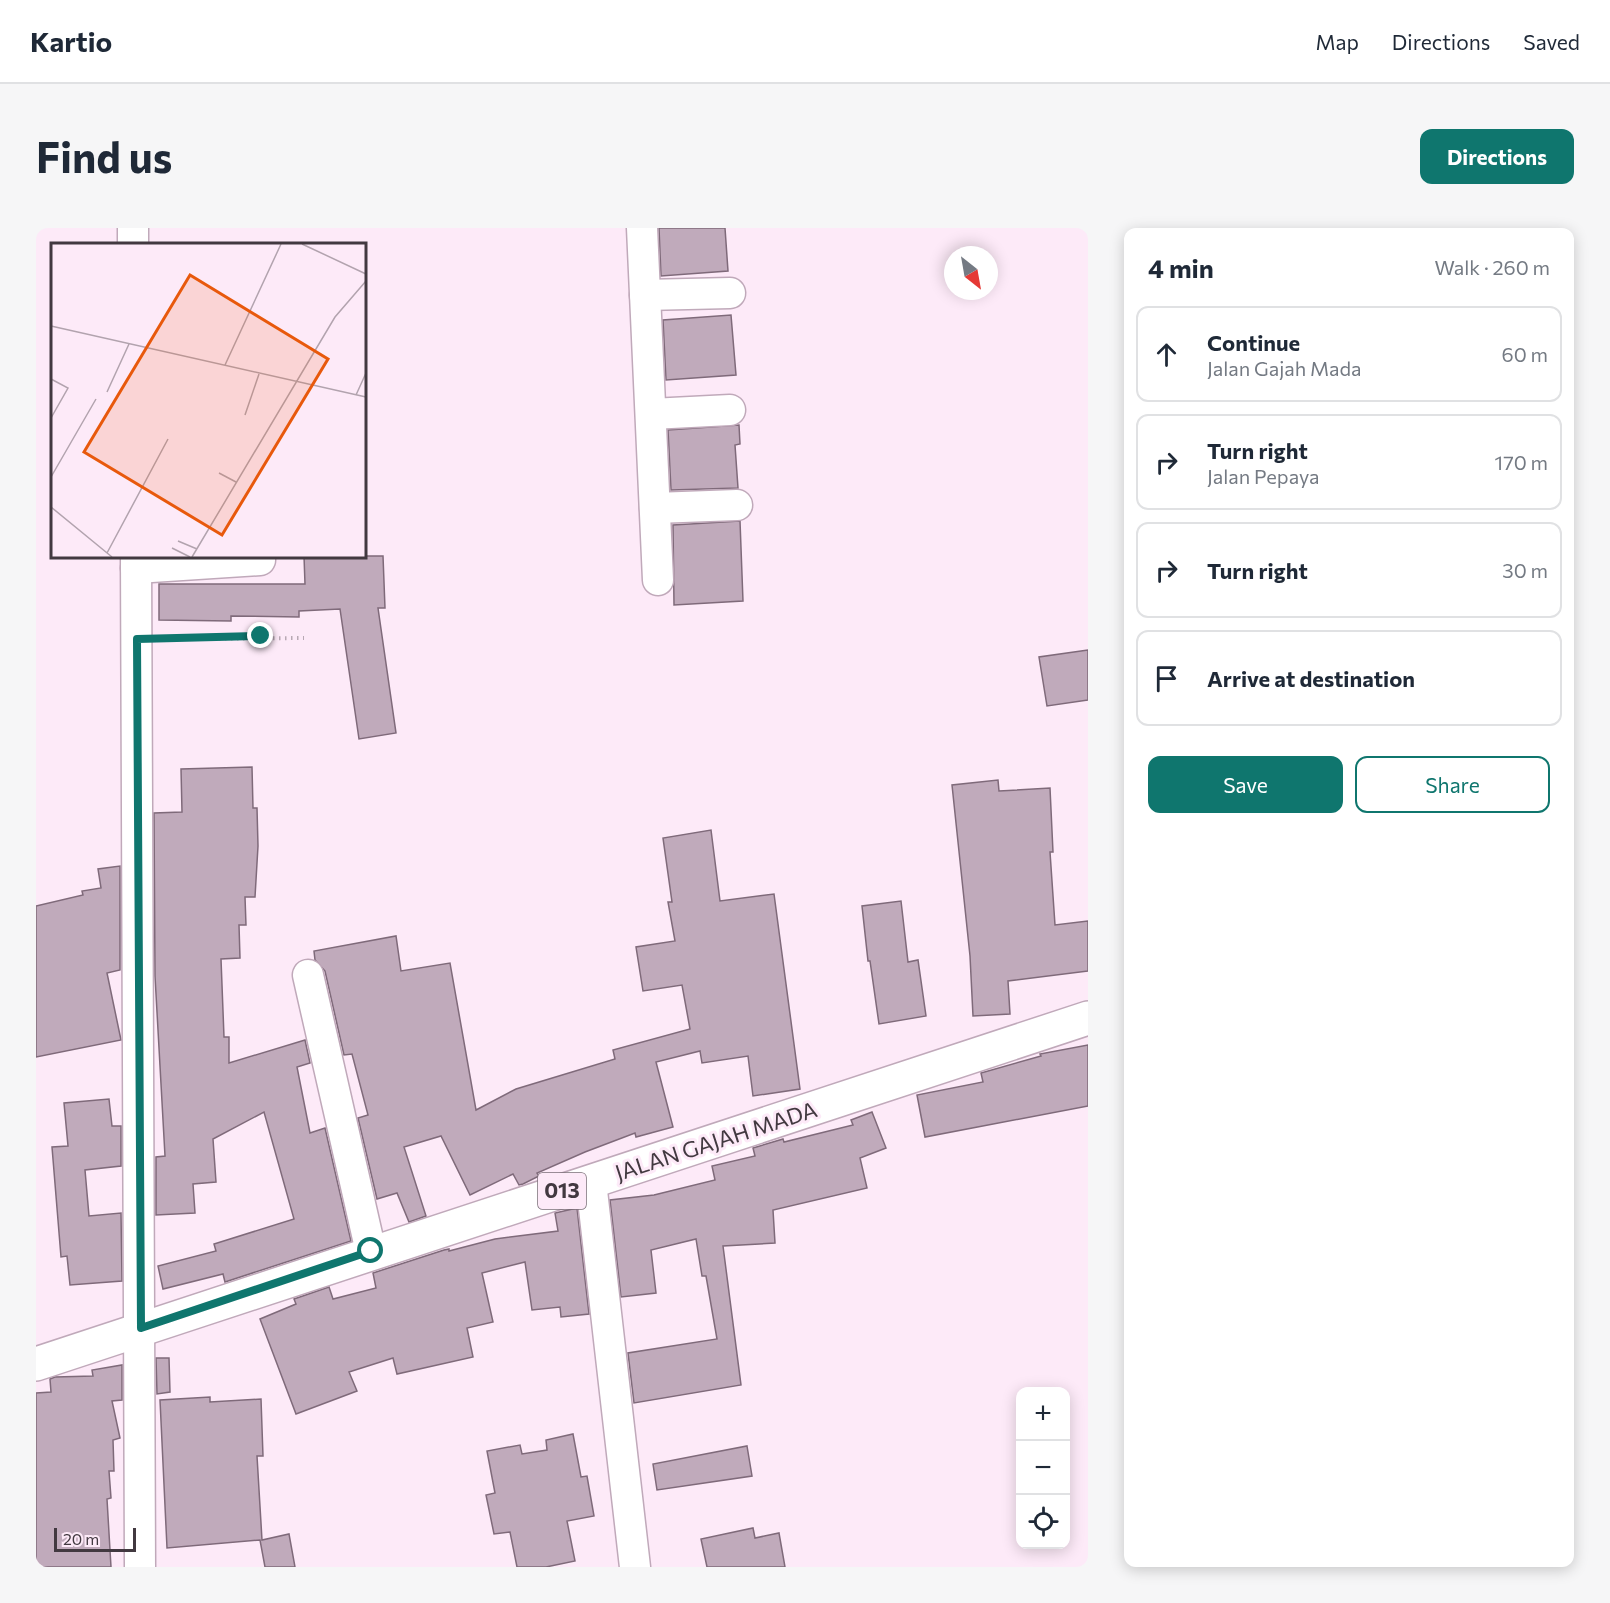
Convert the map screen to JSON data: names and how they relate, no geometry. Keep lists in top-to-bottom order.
{
  "streets": {
    "main road": ["JALAN GAJAH MADA", "013"]
  },
  "scale_bar": "20 m",
  "north": "bottom right",
  "page": {
    "header": "Kartio",
    "nav": ["Map", "Directions", "Saved"],
    "buttons": [
      "Directions",
      ["Save", "Share"]
    ],
    "title": "Find us",
    "heading": ["4 min", "Walk · 260 m"],
    "list": [
      ["Continue", "Jalan Gajah Mada", "60 m"],
      ["Turn right", "Jalan Pepaya", "170 m"],
      ["Turn right", "30 m"],
      "Arrive at destination"
    ],
    "map_buttons": ["+", "−"],
    "scale": "20 m"
  }
}
